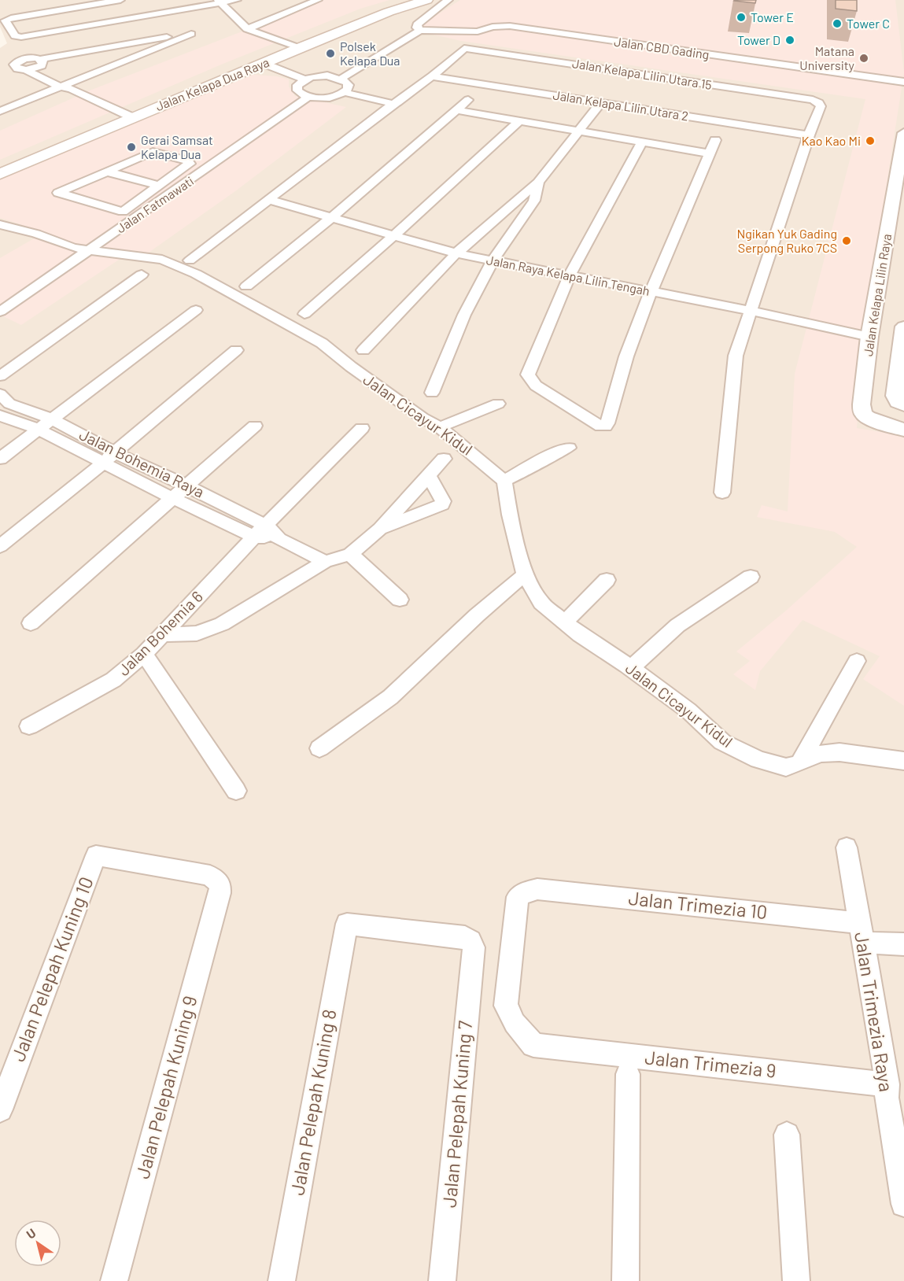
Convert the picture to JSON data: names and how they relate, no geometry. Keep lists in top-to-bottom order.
{
  "streets": {
    "main road": ["Jalan Kelapa Dua Raya"],
    "street": [
      "Jalan CBD Gading",
      "Jalan Kelapa Lilin Utara 15",
      "Jalan Kelapa Lilin Utara 2",
      "Jalan Fatmawati",
      "Jalan Raya Kelapa Lilin Tengah",
      "Jalan Kelapa Lilin Raya",
      "Jalan Cicayur Kidul",
      "Jalan Bohemia Raya",
      "Jalan Bohemia 6",
      "Jalan Trimezia 10",
      "Jalan Pelepah Kuning 10",
      "Jalan Trimezia Raya",
      "Jalan Trimezia 9",
      "Jalan Pelepah Kuning 9",
      "Jalan Pelepah Kuning 8",
      "Jalan Pelepah Kuning 7"
    ]
  },
  "crossings": [
    ["Jalan Kelapa Lilin Utara 15", "Jalan Kelapa Lilin Utara 2"],
    ["Jalan Fatmawati", "Jalan Cicayur Kidul"],
    ["Jalan Raya Kelapa Lilin Tengah", "Jalan Kelapa Lilin Raya"],
    ["Jalan Bohemia Raya", "Jalan Bohemia 6"],
    ["Jalan Trimezia 10", "Jalan Trimezia Raya"],
    ["Jalan Trimezia 10", "Jalan Trimezia 9"],
    ["Jalan Pelepah Kuning 10", "Jalan Pelepah Kuning 9"],
    ["Jalan Trimezia Raya", "Jalan Trimezia 9"],
    ["Jalan Pelepah Kuning 8", "Jalan Pelepah Kuning 7"]
  ],
  "places": [
    "Tower E",
    "Tower C",
    "Tower D",
    "Polsek Kelapa Dua",
    "Matana University",
    "Kao Kao Mi",
    "Gerai Samsat Kelapa Dua",
    "Ngikan Yuk Gading Serpong Ruko 7CS"
  ],
  "north": "top left"
}
